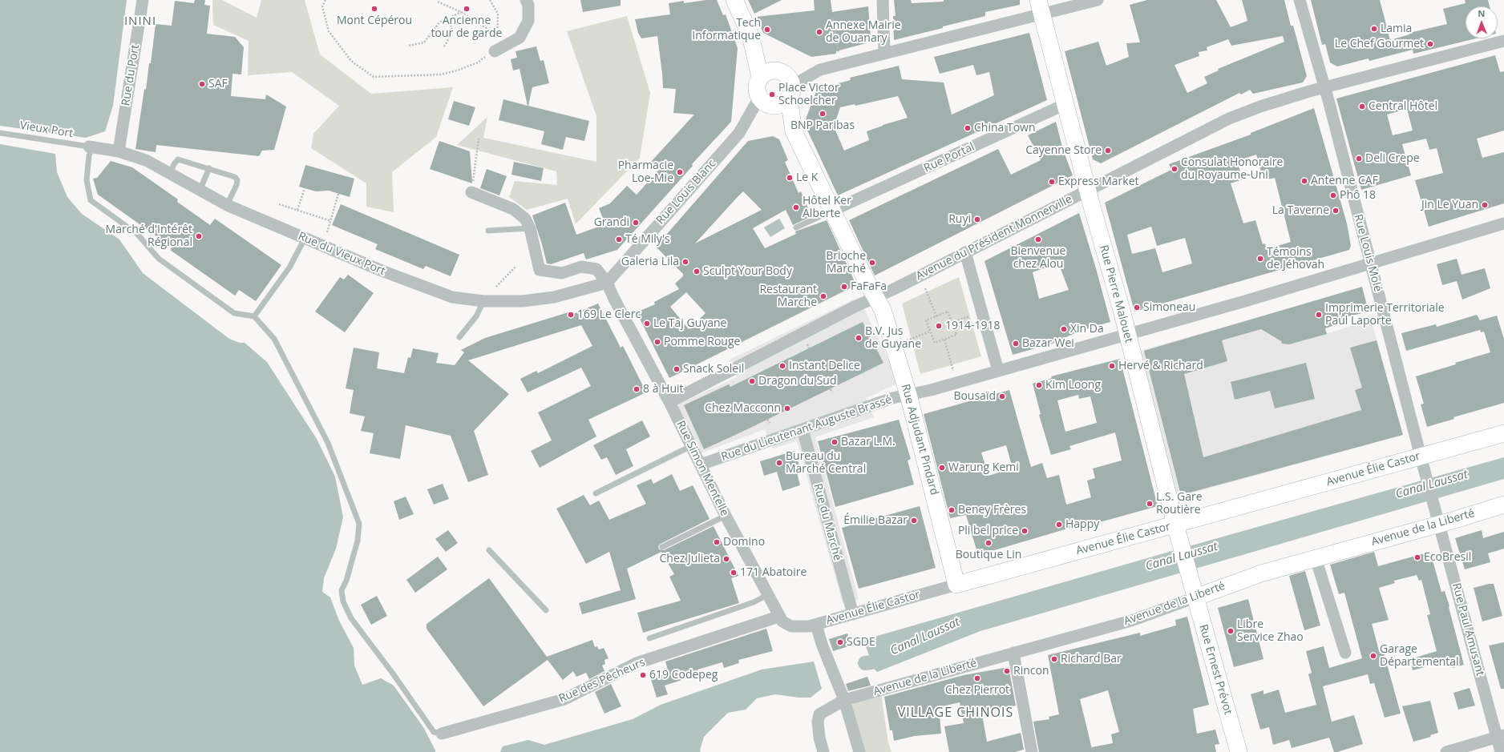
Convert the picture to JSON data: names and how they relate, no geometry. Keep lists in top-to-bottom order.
{
  "streets": {
    "street": [
      "Rue du Port",
      "Rue Portal",
      "Rue Louis Blanc",
      "Avenue du Président Monnerville",
      "Rue Louis Molé",
      "Rue du Vieux Port",
      "Rue Pierre Malouet",
      "Rue du Lieutenant Auguste Brassé",
      "Rue Adjudant Pindard",
      "Rue Simon Mentelle",
      "Avenue Élie Castor",
      "Rue du Marché",
      "Avenue de la Liberté",
      "Rue Paul Amusant",
      "Rue Ernest Prévot",
      "Rue des Pêcheurs"
    ],
    "lane": ["Vieux Port"]
  },
  "crossings": [
    ["Rue du Port", "Rue du Vieux Port"],
    ["Vieux Port", "Rue du Vieux Port"],
    ["Rue Portal", "Rue Pierre Malouet"],
    ["Rue Portal", "Rue Adjudant Pindard"],
    ["Rue Louis Blanc", "Rue du Vieux Port"],
    ["Rue Louis Blanc", "Rue Adjudant Pindard"],
    ["Rue Louis Blanc", "Rue Simon Mentelle"],
    ["Avenue du Président Monnerville", "Rue Louis Molé"],
    ["Avenue du Président Monnerville", "Rue Pierre Malouet"],
    ["Avenue du Président Monnerville", "Rue Adjudant Pindard"],
    ["Avenue du Président Monnerville", "Rue Simon Mentelle"],
    ["Rue Louis Molé", "Rue du Lieutenant Auguste Brassé"],
    ["Rue Louis Molé", "Avenue Élie Castor"],
    ["Rue Louis Molé", "Rue Paul Amusant"],
    ["Rue du Vieux Port", "Rue Simon Mentelle"],
    ["Rue Pierre Malouet", "Rue du Lieutenant Auguste Brassé"],
    ["Rue Pierre Malouet", "Avenue Élie Castor"],
    ["Rue Pierre Malouet", "Avenue de la Liberté"],
    ["Rue Pierre Malouet", "Rue Ernest Prévot"],
    ["Rue du Lieutenant Auguste Brassé", "Rue Adjudant Pindard"],
    ["Rue du Lieutenant Auguste Brassé", "Rue Simon Mentelle"],
    ["Rue du Lieutenant Auguste Brassé", "Rue du Marché"],
    ["Rue Adjudant Pindard", "Avenue Élie Castor"],
    ["Rue Simon Mentelle", "Avenue Élie Castor"],
    ["Rue Simon Mentelle", "Rue des Pêcheurs"],
    ["Avenue Élie Castor", "Rue du Marché"],
    ["Avenue de la Liberté", "Rue Paul Amusant"],
    ["Avenue de la Liberté", "Rue Ernest Prévot"]
  ],
  "districts": ["ININI", "VILLAGE CHINOIS"],
  "water": ["Canal Laussat"],
  "places": [
    "Mont Cépérou",
    "Ancienne tour de garde",
    "Lamia",
    "Tech Informatique",
    "Annexe Mairie de Ouanary",
    "Le Chef Gourmet",
    "SAF",
    "Place Victor Schoelcher",
    "Central Hôtel",
    "BNP Paribas",
    "China Town",
    "Cayenne Store",
    "Deli Crepe",
    "Consulat Honoraire du Royaume-Uni",
    "Pharmacie Loe-Mie",
    "Le K",
    "Antenne CAF",
    "Express Market",
    "Phô 18",
    "Jin Le Yuan",
    "Hôtel Ker Alberte",
    "La Taverne",
    "Ruyi",
    "Grandi",
    "Marché d'Intérêt Régional",
    "Té Mily's",
    "Bienvenue chez Alou",
    "Témoins de Jéhovah",
    "Galeria Lila",
    "Brioche Marché",
    "Sculpt Your Body",
    "FaFaFa",
    "Restaurant Marche",
    "Simoneau",
    "169 Le Clerc",
    "Imprimerie Territoriale Paul Laporte",
    "Le Taj Guyane",
    "1914-1918",
    "Xin Da",
    "B.V. Jus de Guyane",
    "Pomme Rouge",
    "Bazar Wei",
    "Instant Delice",
    "Hervé & Richard",
    "Snack Soleil",
    "Dragon du Sud",
    "Kim Loong",
    "8 à Huit",
    "Bousaïd",
    "Chez Macconn",
    "Bazar L.M.",
    "Bureau du Marché Central",
    "Warung Kemi",
    "L.S. Gare Routière",
    "Beney Frères",
    "Émilie Bazar",
    "Happy",
    "Pli bel price",
    "Domino",
    "Boutique Lin",
    "EcoBresil",
    "Chez Julieta",
    "171 Abatoire",
    "Libre Service Zhao",
    "SGDE",
    "Garage Départemental",
    "Richard Bar",
    "Rincon",
    "619 Codepeg",
    "Chez Pierrot"
  ],
  "north": "top"
}
